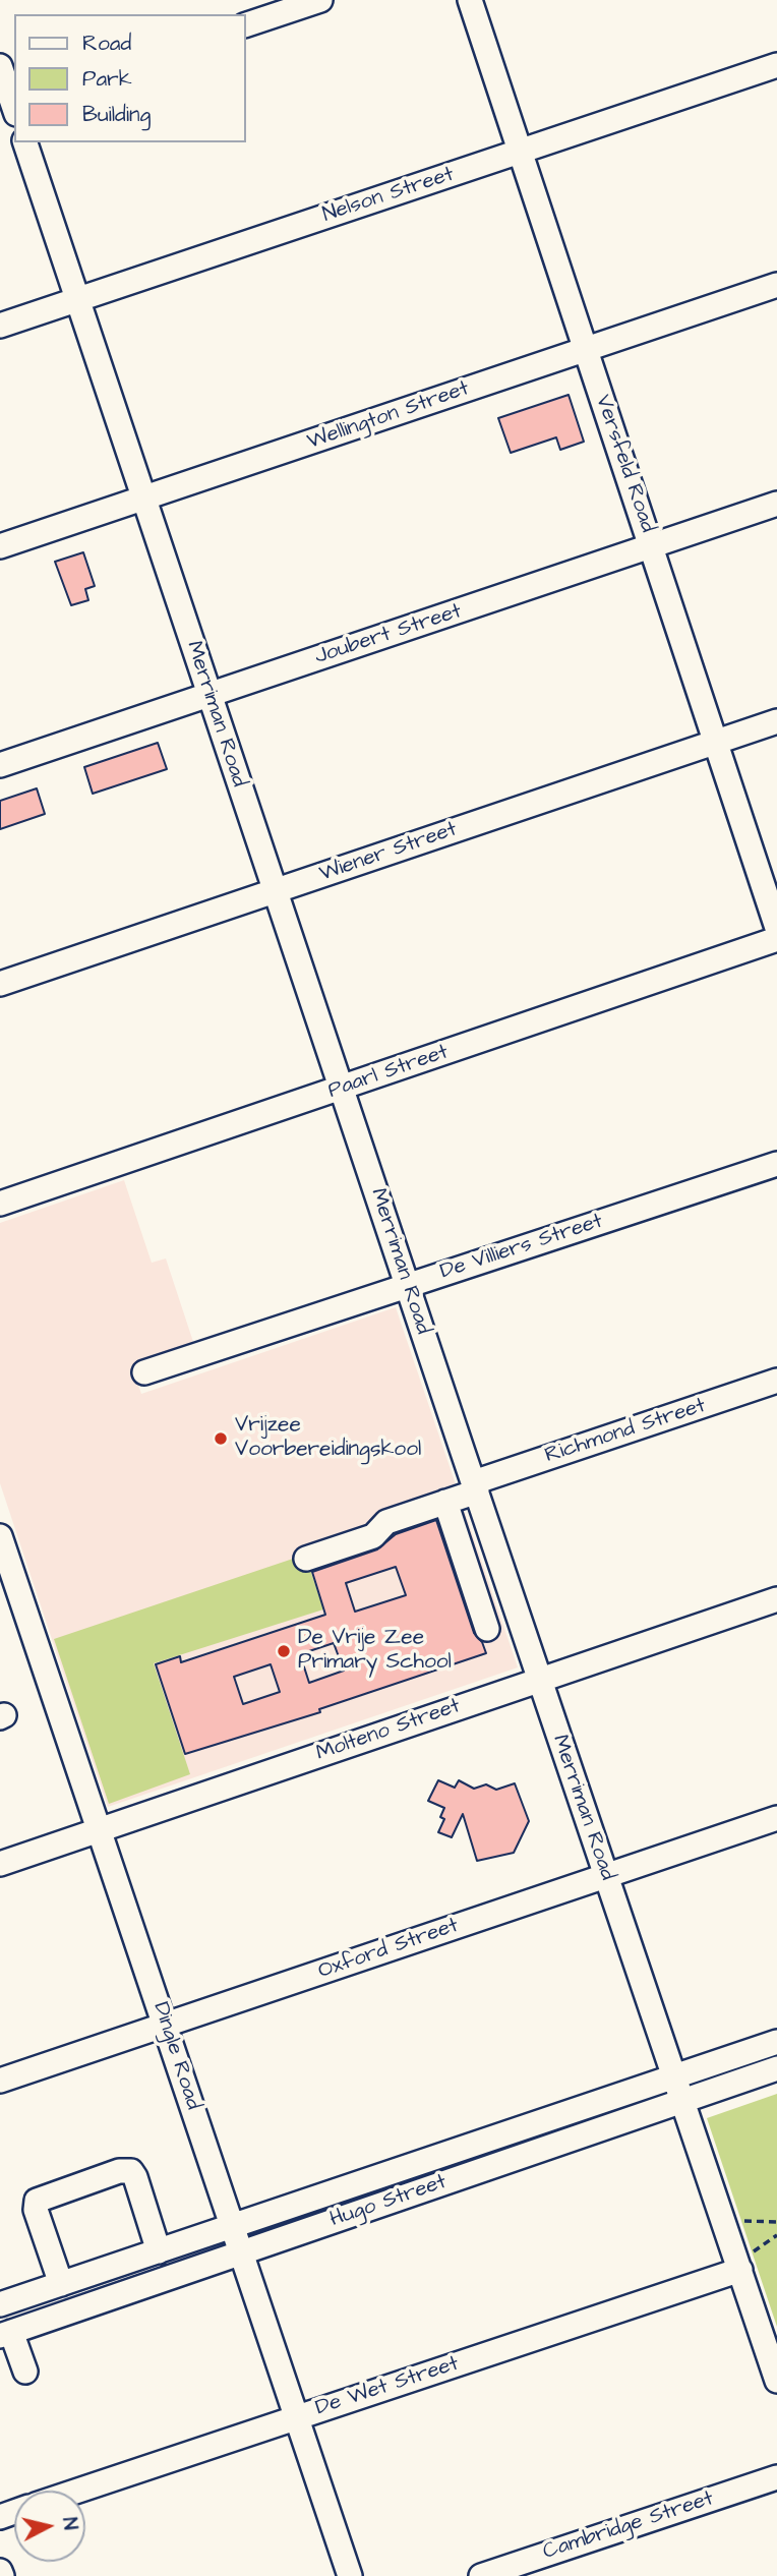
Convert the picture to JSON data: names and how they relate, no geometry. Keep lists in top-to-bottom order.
{
  "streets": {
    "street": [
      "Nelson Street",
      "Wellington Street",
      "Versfeld Road",
      "Joubert Street",
      "Merriman Road",
      "Wiener Street",
      "Paarl Street",
      "De Villiers Street",
      "Richmond Street",
      "Molteno Street",
      "Oxford Street",
      "Dingle Road",
      "Hugo Street",
      "De Wet Street",
      "Cambridge Street"
    ]
  },
  "crossings": [
    ["Nelson Street", "Versfeld Road"],
    ["Nelson Street", "Merriman Road"],
    ["Wellington Street", "Versfeld Road"],
    ["Wellington Street", "Merriman Road"],
    ["Versfeld Road", "Joubert Street"],
    ["Versfeld Road", "Wiener Street"],
    ["Joubert Street", "Merriman Road"],
    ["Merriman Road", "Wiener Street"],
    ["Merriman Road", "Paarl Street"],
    ["Merriman Road", "De Villiers Street"],
    ["Merriman Road", "Richmond Street"],
    ["Merriman Road", "Molteno Street"],
    ["Merriman Road", "Oxford Street"],
    ["Merriman Road", "Hugo Street"],
    ["Merriman Road", "De Wet Street"],
    ["Molteno Street", "Dingle Road"],
    ["Oxford Street", "Dingle Road"],
    ["Dingle Road", "Hugo Street"],
    ["Dingle Road", "De Wet Street"]
  ],
  "places": ["Vrijzee Voorbereidingskool", "De Vrije Zee Primary School"],
  "legend": ["Road", "Park", "Building"],
  "north": "right"
}
